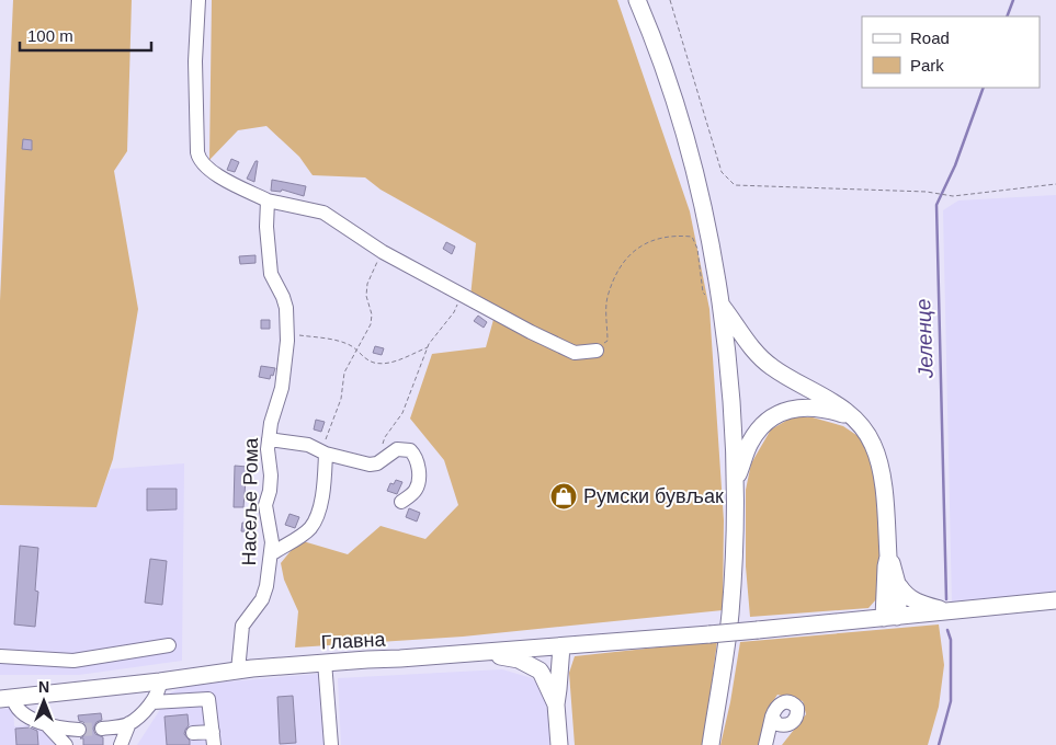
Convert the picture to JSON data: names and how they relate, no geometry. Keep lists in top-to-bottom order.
{
  "streets": {
    "main road": ["Главна"],
    "street": ["Насеље Рома"]
  },
  "crossings": [
    ["Насеље Рома", "Главна"]
  ],
  "water": ["Јеленце"],
  "places": {
    "shop": ["Румски бувљак"]
  },
  "legend": ["Road", "Park"],
  "scale_bar": "100 m",
  "north": "top"
}
